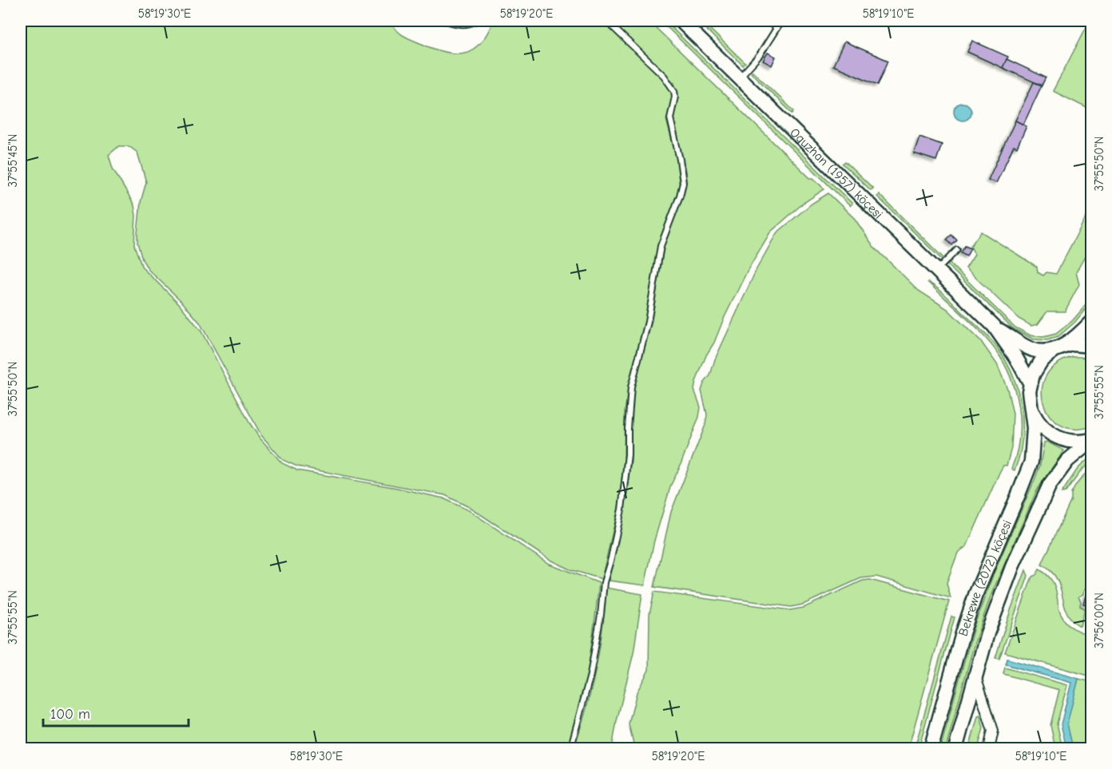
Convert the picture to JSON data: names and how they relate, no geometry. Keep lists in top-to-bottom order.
{
  "streets": {
    "main road": ["Oguzhan (1957) köçesi", "Bekrewe (2072) köçesi"]
  },
  "crossings": [
    ["Oguzhan (1957) köçesi", "Bekrewe (2072) köçesi"]
  ],
  "scale_bar": "100 m",
  "coordinates": [
    "58°19'30\"E",
    "58°19'20\"E",
    "58°19'10\"E",
    "37°55'45\"N",
    "37°55'50\"N",
    "37°55'55\"N",
    "37°56'00\"N"
  ]
}
